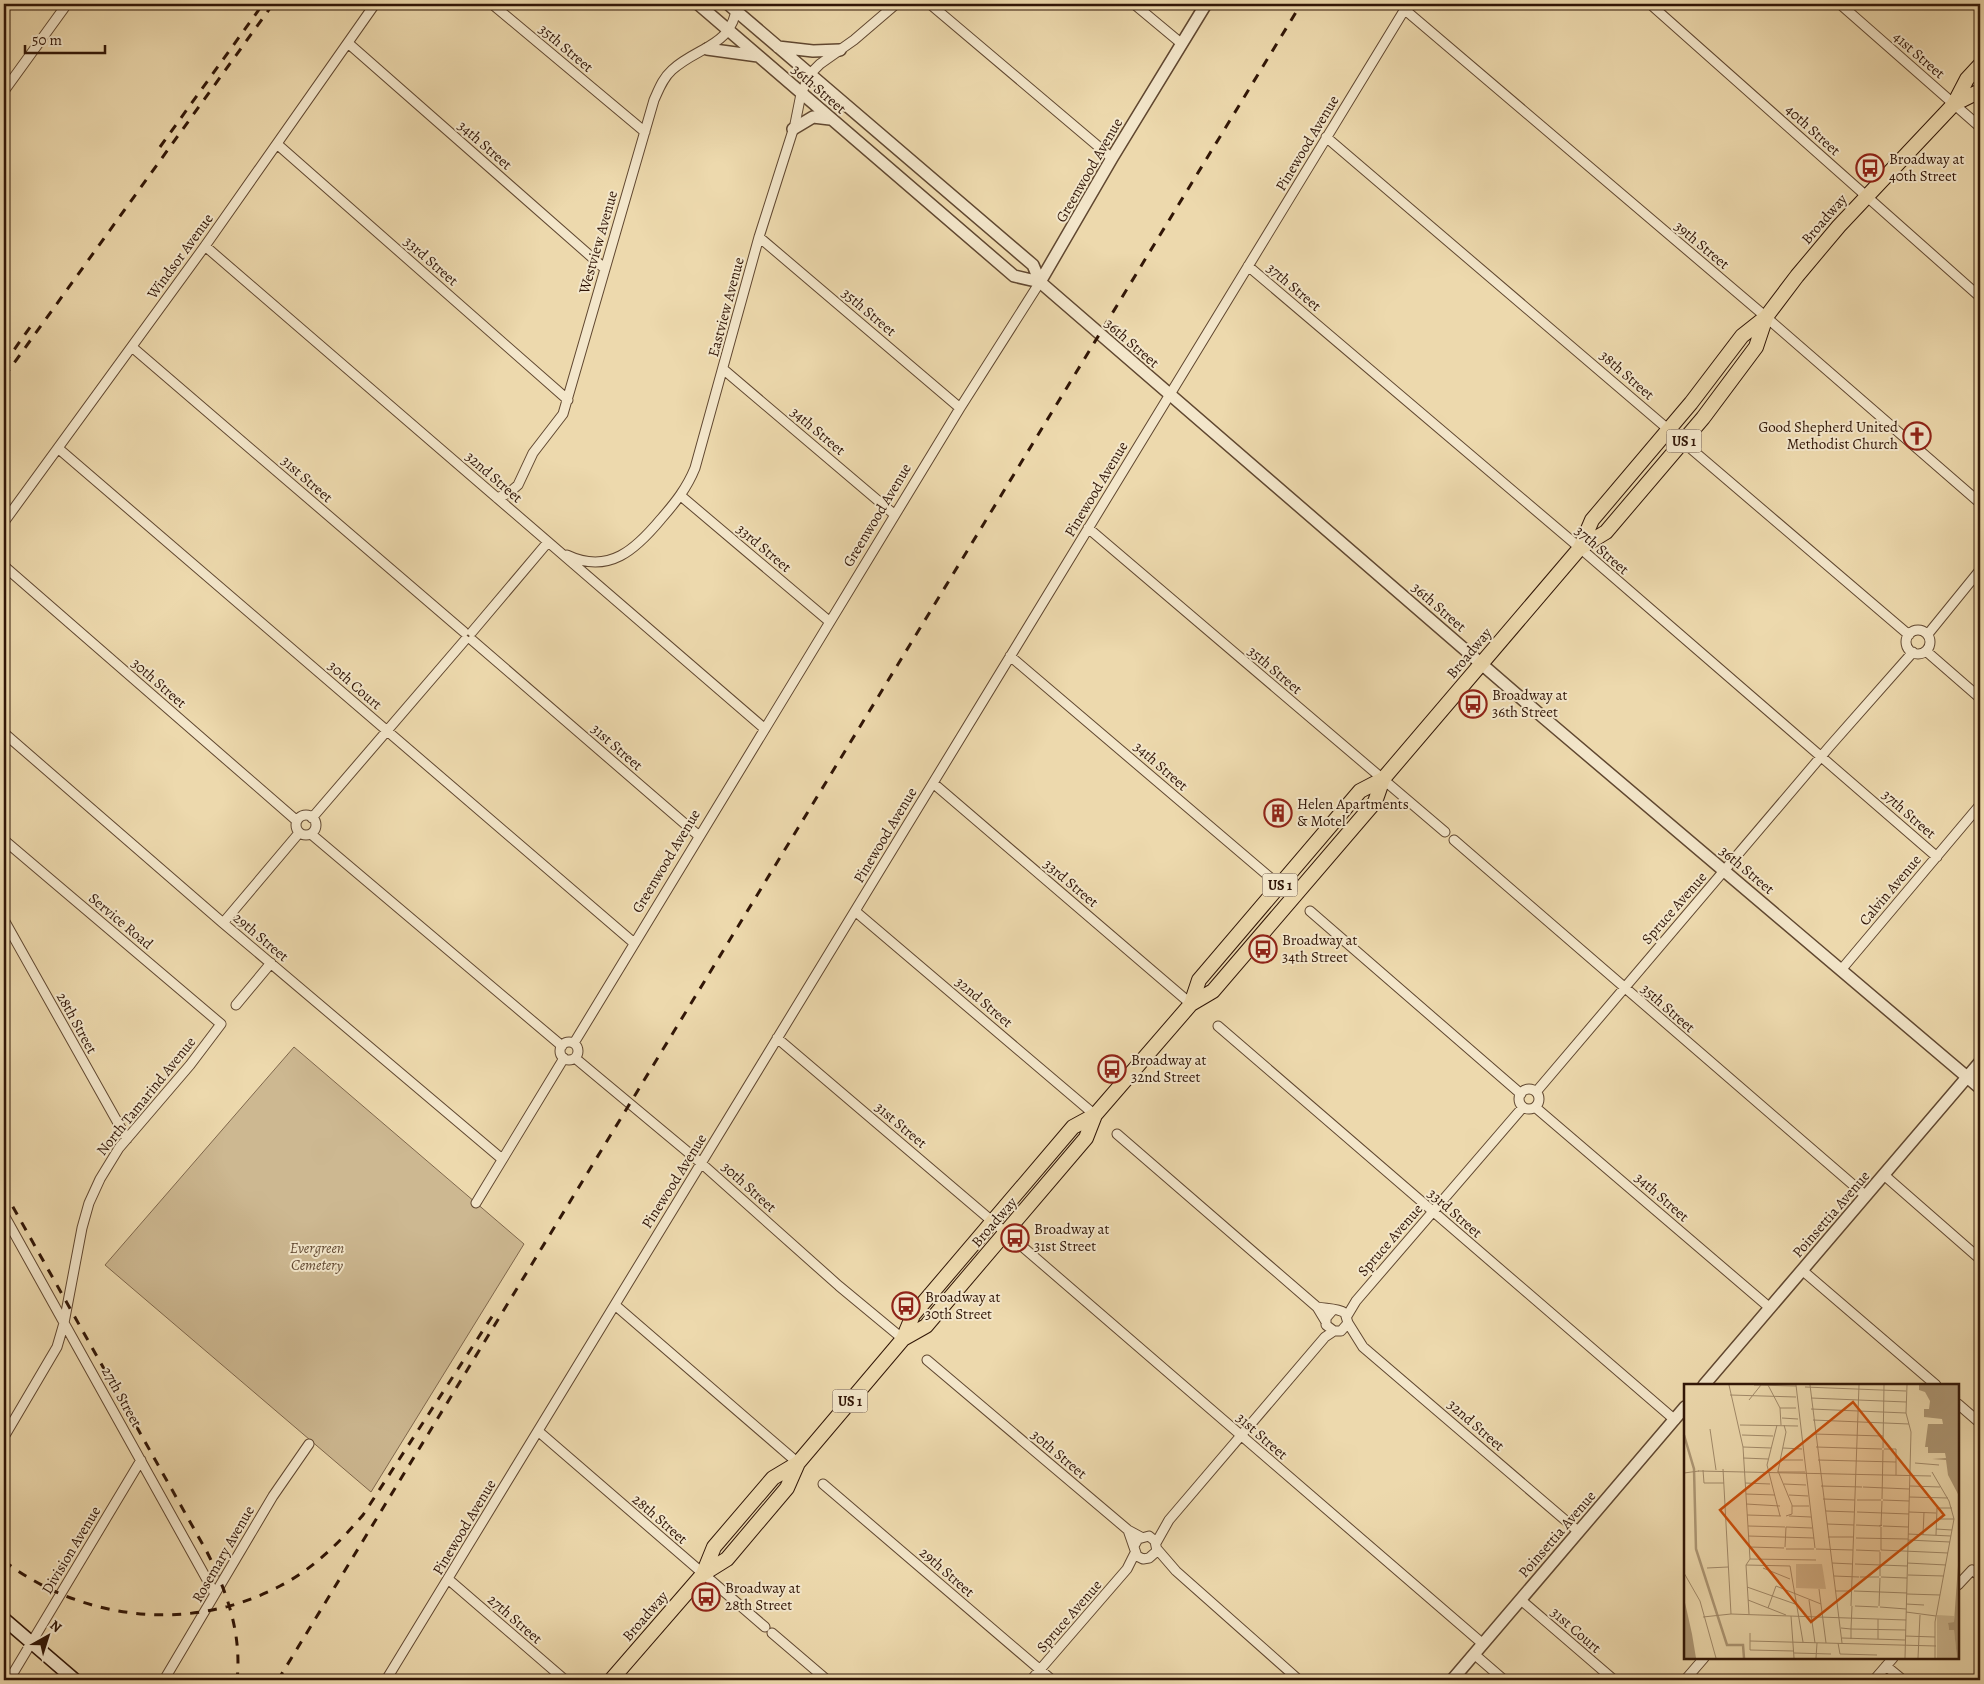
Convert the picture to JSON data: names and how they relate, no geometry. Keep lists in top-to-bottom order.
{
  "streets": {
    "main road": ["Broadway", "US 1"],
    "street": [
      "35th Street",
      "41st Street",
      "36th Street",
      "40th Street",
      "Pinewood Avenue",
      "34th Street",
      "Greenwood Avenue",
      "Westview Avenue",
      "39th Street",
      "Windsor Avenue",
      "33rd Street",
      "37th Street",
      "Eastview Avenue",
      "38th Street",
      "32nd Street",
      "31st Street",
      "30th Street",
      "30th Court",
      "Calvin Avenue",
      "Spruce Avenue",
      "Service Road",
      "29th Street",
      "28th Street",
      "North Tamarind Avenue",
      "Poinsettia Avenue",
      "27th Street",
      "Division Avenue",
      "Rosemary Avenue",
      "31st Court"
    ]
  },
  "crossings": [
    ["35th Street", "Pinewood Avenue"],
    ["35th Street", "Greenwood Avenue"],
    ["35th Street", "Broadway"],
    ["35th Street", "Westview Avenue"],
    ["35th Street", "Eastview Avenue"],
    ["35th Street", "Spruce Avenue"],
    ["35th Street", "Poinsettia Avenue"],
    ["41st Street", "Broadway"],
    ["36th Street", "Pinewood Avenue"],
    ["36th Street", "Greenwood Avenue"],
    ["36th Street", "Broadway"],
    ["36th Street", "Westview Avenue"],
    ["36th Street", "Eastview Avenue"],
    ["36th Street", "Calvin Avenue"],
    ["36th Street", "Spruce Avenue"],
    ["36th Street", "Poinsettia Avenue"],
    ["40th Street", "Broadway"],
    ["Pinewood Avenue", "34th Street"],
    ["Pinewood Avenue", "39th Street"],
    ["Pinewood Avenue", "33rd Street"],
    ["Pinewood Avenue", "37th Street"],
    ["Pinewood Avenue", "38th Street"],
    ["Pinewood Avenue", "32nd Street"],
    ["Pinewood Avenue", "31st Street"],
    ["Pinewood Avenue", "30th Street"],
    ["Pinewood Avenue", "28th Street"],
    ["Pinewood Avenue", "27th Street"],
    ["34th Street", "Greenwood Avenue"],
    ["34th Street", "Broadway"],
    ["34th Street", "Westview Avenue"],
    ["34th Street", "Windsor Avenue"],
    ["34th Street", "Eastview Avenue"],
    ["34th Street", "Spruce Avenue"],
    ["34th Street", "Poinsettia Avenue"],
    ["Greenwood Avenue", "33rd Street"],
    ["Greenwood Avenue", "32nd Street"],
    ["Greenwood Avenue", "31st Street"],
    ["Greenwood Avenue", "30th Street"],
    ["Greenwood Avenue", "30th Court"],
    ["Broadway", "39th Street"],
    ["Broadway", "33rd Street"],
    ["Broadway", "37th Street"],
    ["Broadway", "38th Street"],
    ["Broadway", "32nd Street"],
    ["Broadway", "31st Street"],
    ["Broadway", "30th Street"],
    ["Broadway", "28th Street"],
    ["Westview Avenue", "33rd Street"],
    ["Westview Avenue", "32nd Street"],
    ["Windsor Avenue", "33rd Street"],
    ["Windsor Avenue", "32nd Street"],
    ["Windsor Avenue", "31st Street"],
    ["Windsor Avenue", "30th Court"],
    ["33rd Street", "Eastview Avenue"],
    ["33rd Street", "Spruce Avenue"],
    ["33rd Street", "Poinsettia Avenue"],
    ["37th Street", "Calvin Avenue"],
    ["37th Street", "Spruce Avenue"],
    ["Eastview Avenue", "32nd Street"],
    ["38th Street", "Spruce Avenue"],
    ["32nd Street", "Spruce Avenue"],
    ["32nd Street", "Poinsettia Avenue"],
    ["31st Street", "Poinsettia Avenue"],
    ["30th Street", "Spruce Avenue"],
    ["Spruce Avenue", "29th Street"],
    ["Service Road", "North Tamarind Avenue"],
    ["28th Street", "North Tamarind Avenue"],
    ["North Tamarind Avenue", "27th Street"],
    ["Poinsettia Avenue", "31st Court"],
    ["27th Street", "Division Avenue"],
    ["27th Street", "Rosemary Avenue"]
  ],
  "parks": ["Evergreen Cemetery"],
  "places": {
    "bus stop": [
      "Broadway at 40th Street",
      "Broadway at 36th Street",
      "Broadway at 34th Street",
      "Broadway at 32nd Street",
      "Broadway at 31st Street",
      "Broadway at 30th Street",
      "Broadway at 28th Street"
    ],
    "church": ["Good Shepherd United Methodist Church"],
    "building": ["Helen Apartments & Motel"]
  },
  "scale_bar": "50 m",
  "north": "top right"
}
